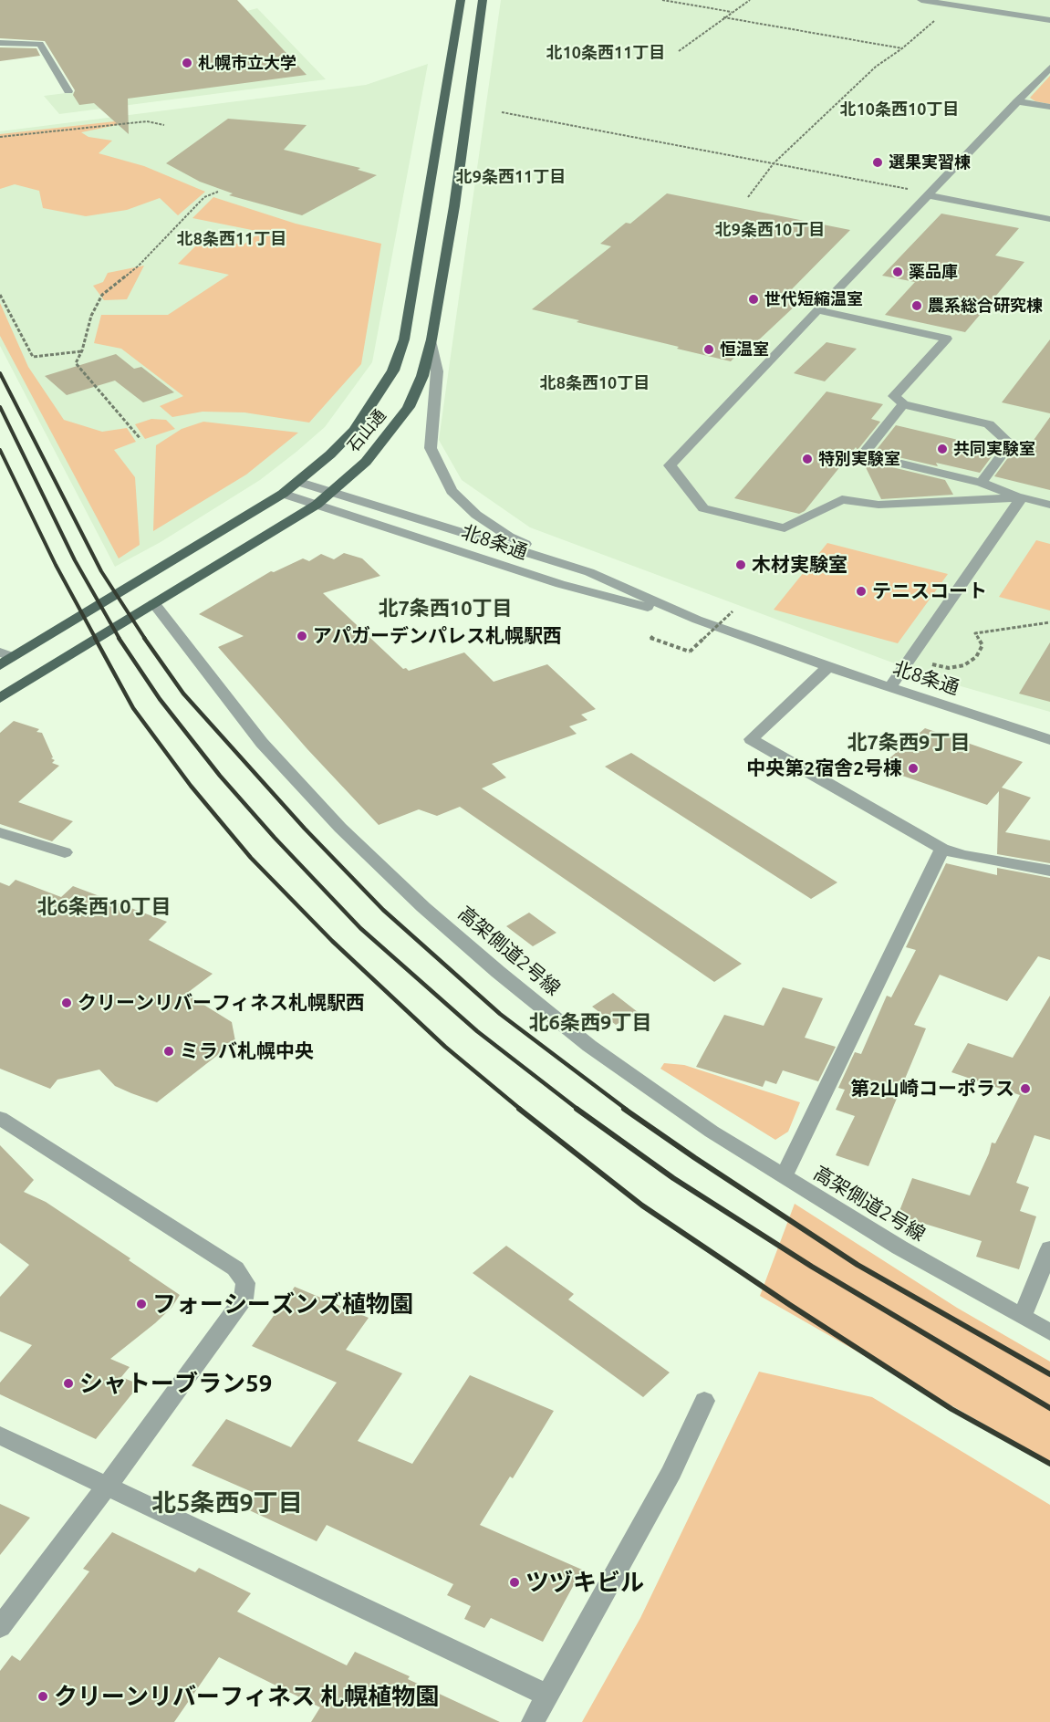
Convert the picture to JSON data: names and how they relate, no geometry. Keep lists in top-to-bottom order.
{
  "streets": {
    "main road": ["石山通"],
    "street": ["北8条通", "高架側道2号線"]
  },
  "crossings": [
    ["石山通", "北8条通"],
    ["石山通", "高架側道2号線"]
  ],
  "districts": [
    "北10条西11丁目",
    "北10条西10丁目",
    "北9条西11丁目",
    "北9条西10丁目",
    "北8条西11丁目",
    "北8条西10丁目",
    "北7条西10丁目",
    "北7条西9丁目",
    "北6条西10丁目",
    "北6条西9丁目",
    "北5条西9丁目"
  ],
  "places": [
    "札幌市立大学",
    "選果実習棟",
    "薬品庫",
    "世代短縮温室",
    "農系総合研究棟",
    "恒温室",
    "共同実験室",
    "特別実験室",
    "木材実験室",
    "テニスコート",
    "アパガーデンパレス札幌駅西",
    "中央第2宿舎2号棟",
    "クリーンリバーフィネス札幌駅西",
    "ミラバ札幌中央",
    "第2山崎コーポラス",
    "フォーシーズンズ植物園",
    "シャトーブラン59",
    "ツヅキビル",
    "クリーンリバーフィネス 札幌植物園"
  ]
}
